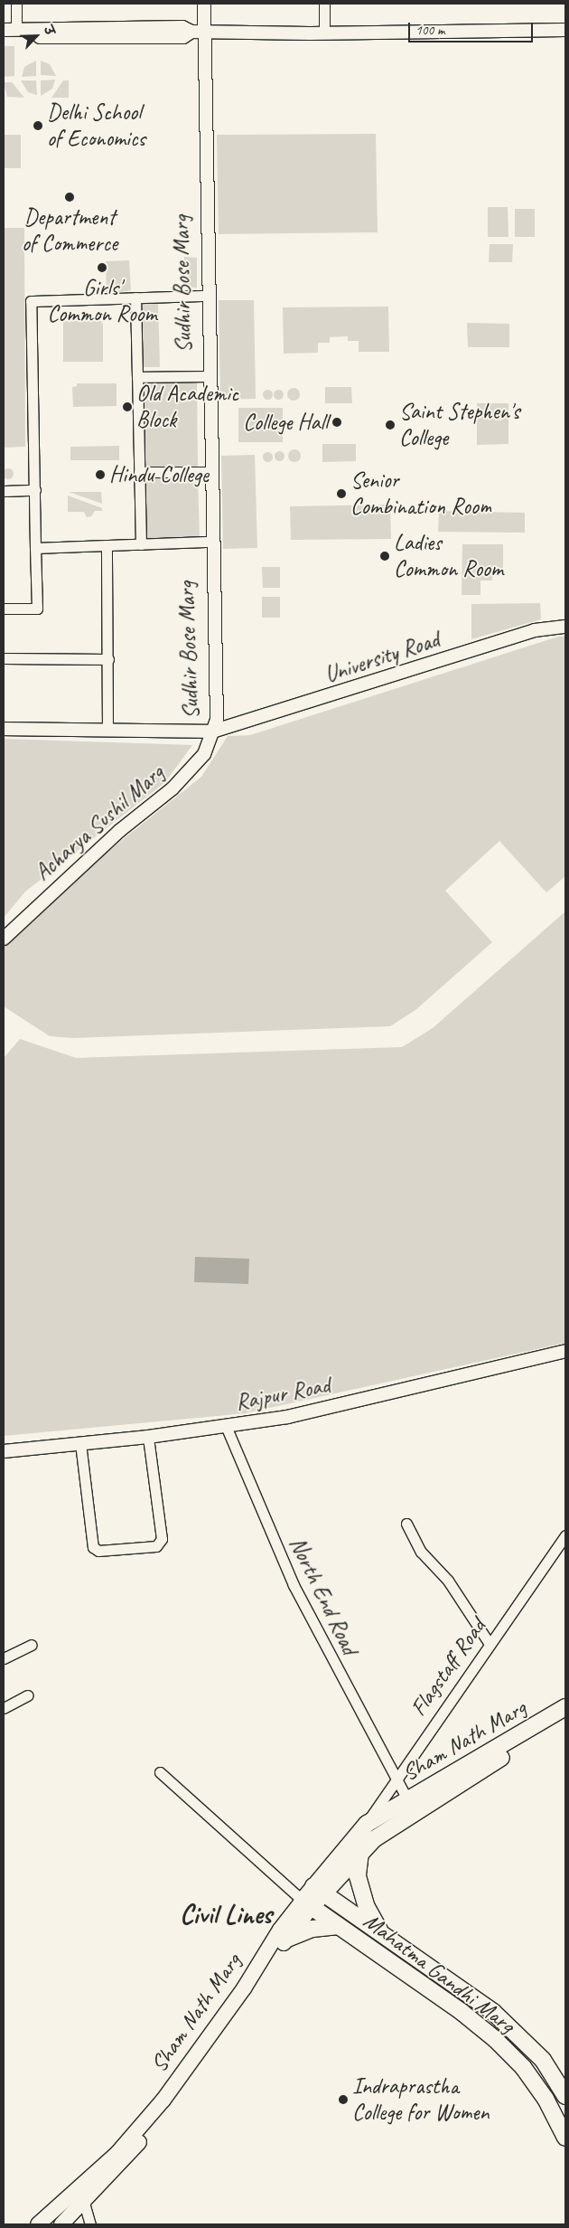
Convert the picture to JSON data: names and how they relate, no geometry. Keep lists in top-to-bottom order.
{
  "streets": {
    "main road": ["Sham Nath Marg", "Mahatma Gandhi Marg"],
    "street": [
      "Sudhir Bose Marg",
      "University Road",
      "Acharya Sushil Marg",
      "Rajpur Road",
      "North End Road",
      "Flagstaff Road"
    ]
  },
  "crossings": [
    ["Sudhir Bose Marg", "University Road"],
    ["Sudhir Bose Marg", "Acharya Sushil Marg"],
    ["University Road", "Acharya Sushil Marg"],
    ["Rajpur Road", "North End Road"],
    ["North End Road", "Flagstaff Road"],
    ["North End Road", "Sham Nath Marg"],
    ["Flagstaff Road", "Sham Nath Marg"],
    ["Sham Nath Marg", "Mahatma Gandhi Marg"]
  ],
  "districts": ["Civil Lines"],
  "places": [
    "Delhi School of Economics",
    "Department of Commerce",
    "Girls' Common Room",
    "Old Academic Block",
    "College Hall",
    "Saint Stephen's College",
    "Hindu College",
    "Senior Combination Room",
    "Ladies Common Room",
    "Indraprastha College for Women"
  ],
  "scale_bar": "100 m",
  "north": "top right"
}
